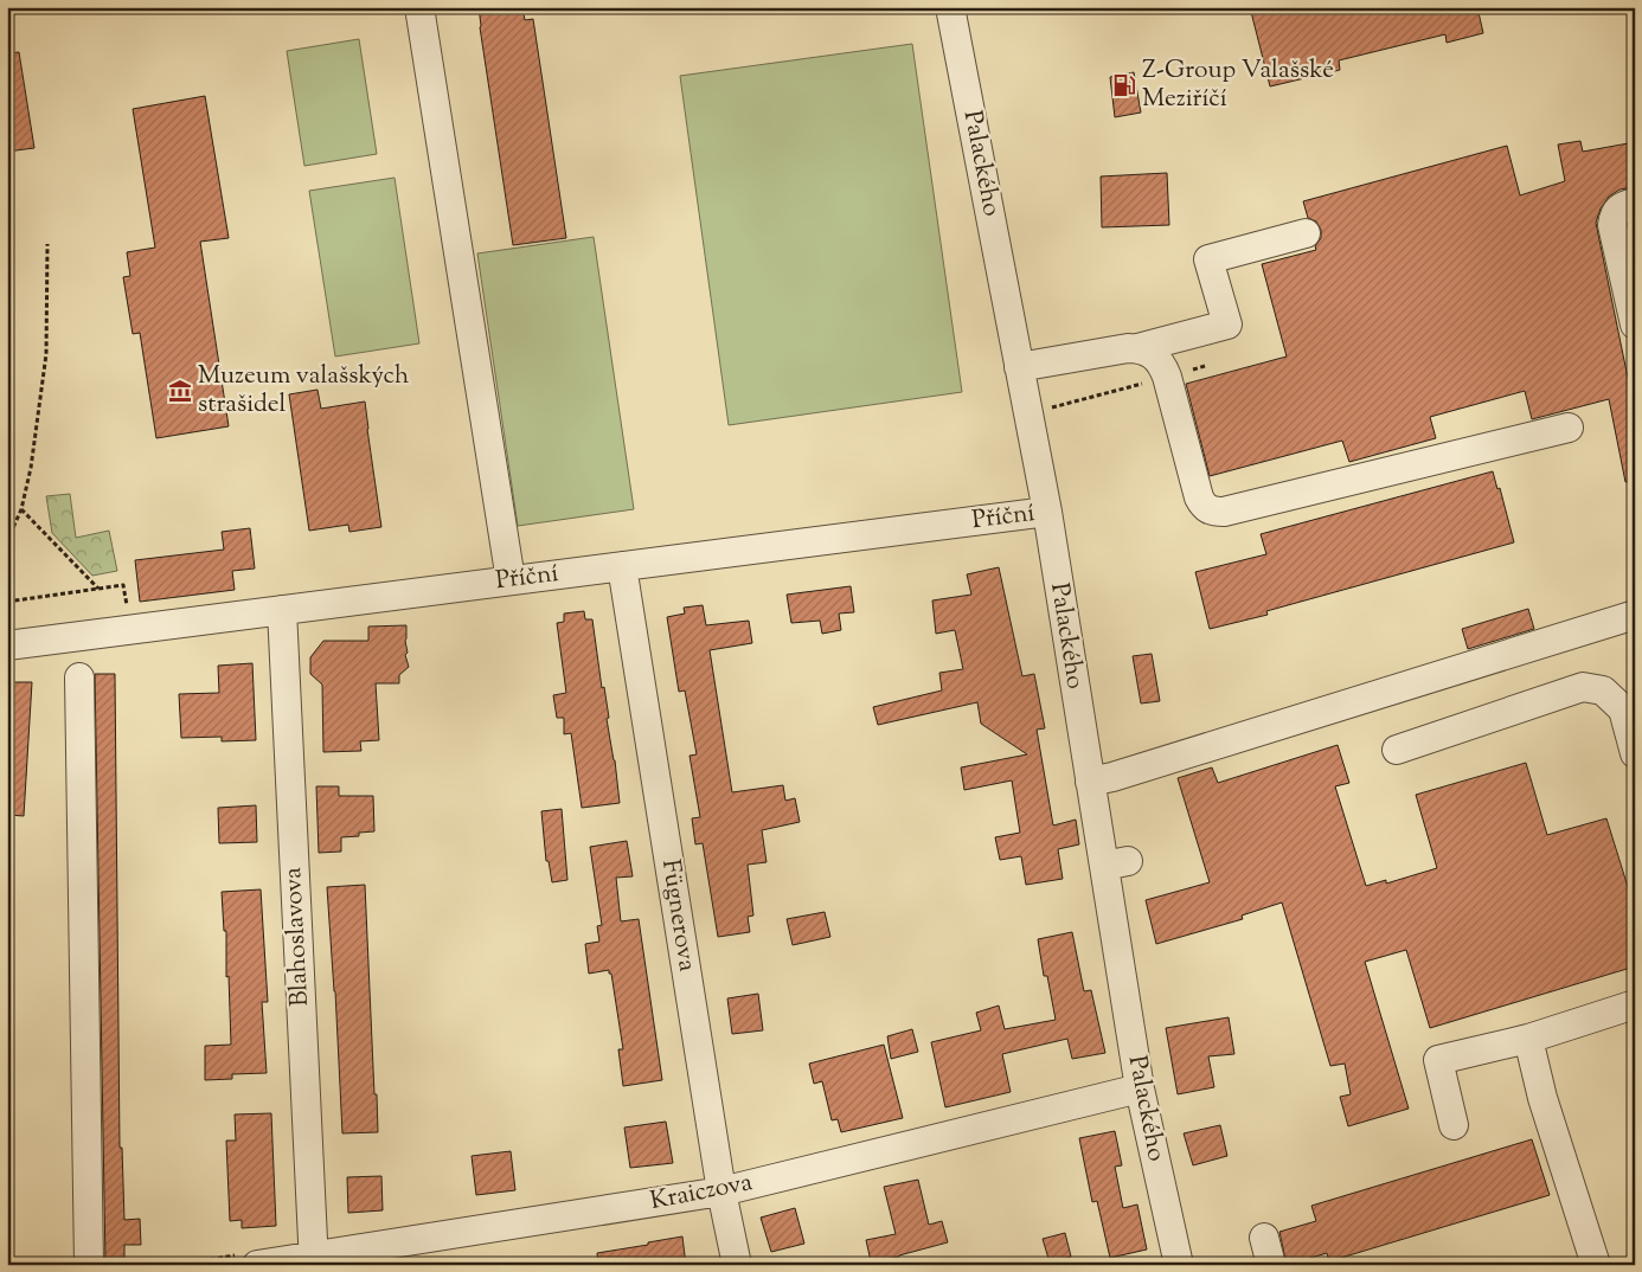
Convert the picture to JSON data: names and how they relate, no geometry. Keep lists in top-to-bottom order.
{
  "streets": {
    "street": [
      "Palackého",
      "Příční",
      "Fügnerova",
      "Blahoslavova",
      "Kraiczova"
    ]
  },
  "crossings": [
    ["Palackého", "Příční"],
    ["Palackého", "Kraiczova"],
    ["Příční", "Fügnerova"],
    ["Příční", "Blahoslavova"],
    ["Fügnerova", "Kraiczova"],
    ["Blahoslavova", "Kraiczova"]
  ],
  "places": {
    "fuel station": ["Z-Group Valašské Meziříčí"],
    "museum": ["Muzeum valašských strašidel"]
  }
}
